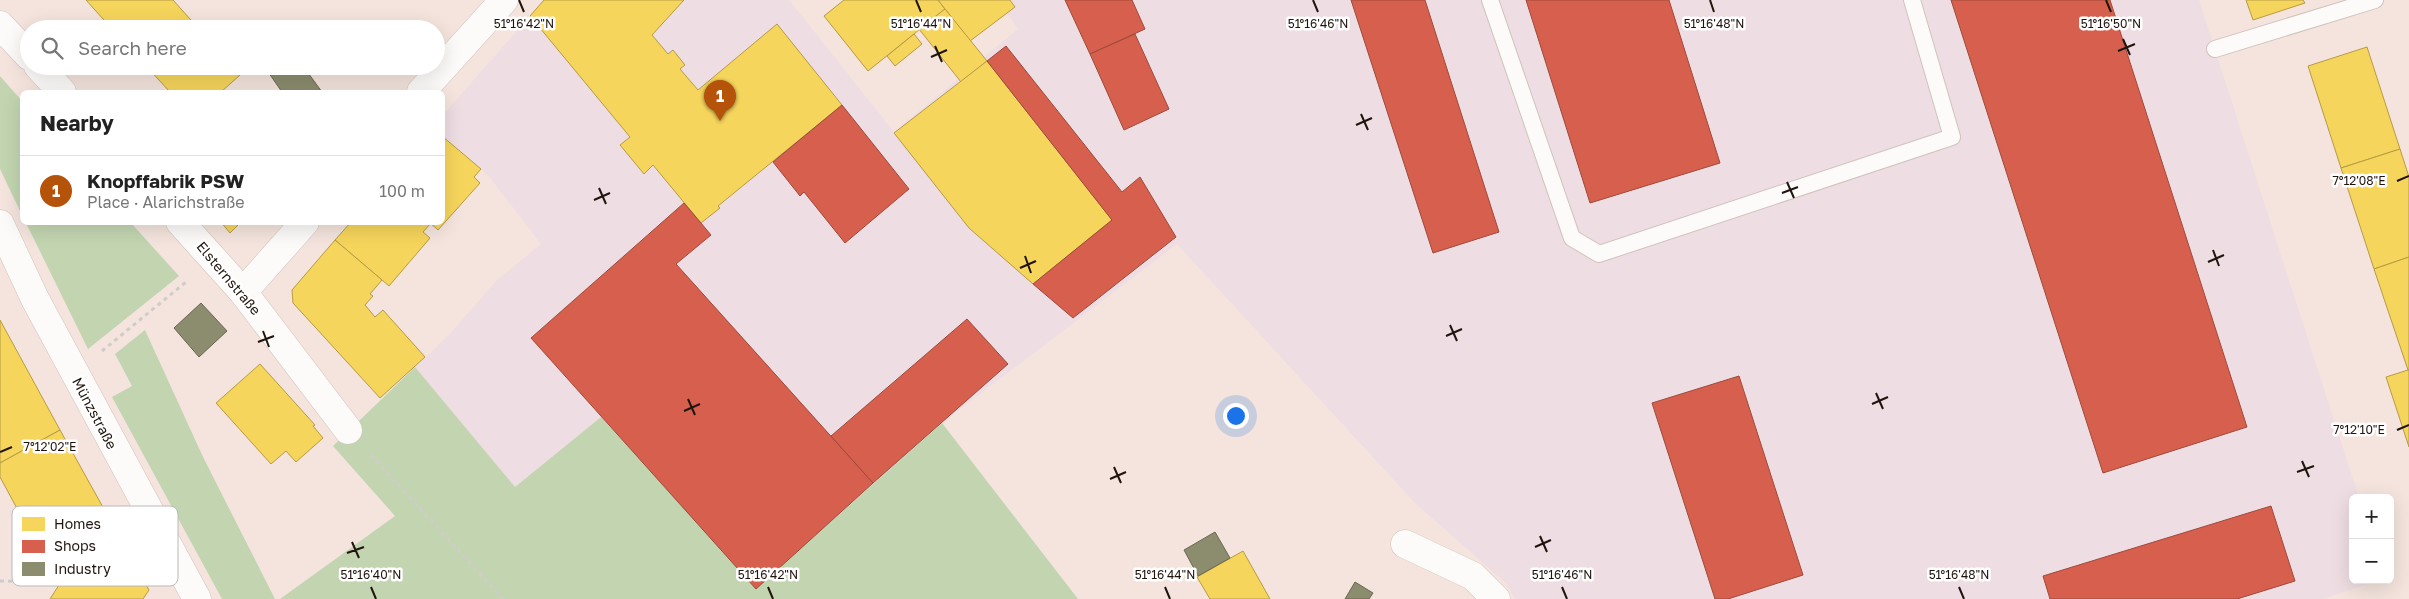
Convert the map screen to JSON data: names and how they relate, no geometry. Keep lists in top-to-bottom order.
{
  "streets": {
    "street": ["Elsternstraße", "Münzstraße"]
  },
  "legend": ["Homes", "Shops", "Industry"],
  "page": {
    "search": "Search here",
    "pins": "1",
    "heading": "Nearby",
    "list": [
      {
        "mark": "1",
        "name": "Knopffabrik PSW",
        "note": "Place · Alarichstraße",
        "value": "100 m"
      }
    ],
    "map_buttons": ["+", "−"]
  },
  "coordinates": [
    "51°16'42\"N",
    "51°16'46\"N",
    "51°16'48\"N",
    "51°16'50\"N",
    "51°16'44\"N",
    "7°12'08\"E",
    "7°12'10\"E",
    "7°12'02\"E",
    "51°16'40\"N"
  ]
}
